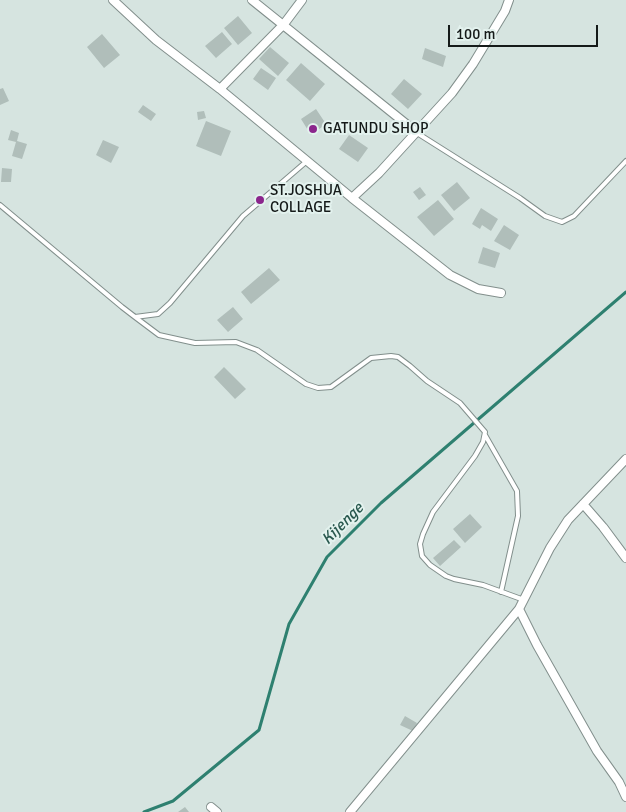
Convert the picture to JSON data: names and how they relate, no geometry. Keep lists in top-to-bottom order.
{
  "water": ["Kijenge"],
  "places": ["GATUNDU SHOP", "ST.JOSHUA COLLAGE"],
  "scale_bar": "100 m"
}
